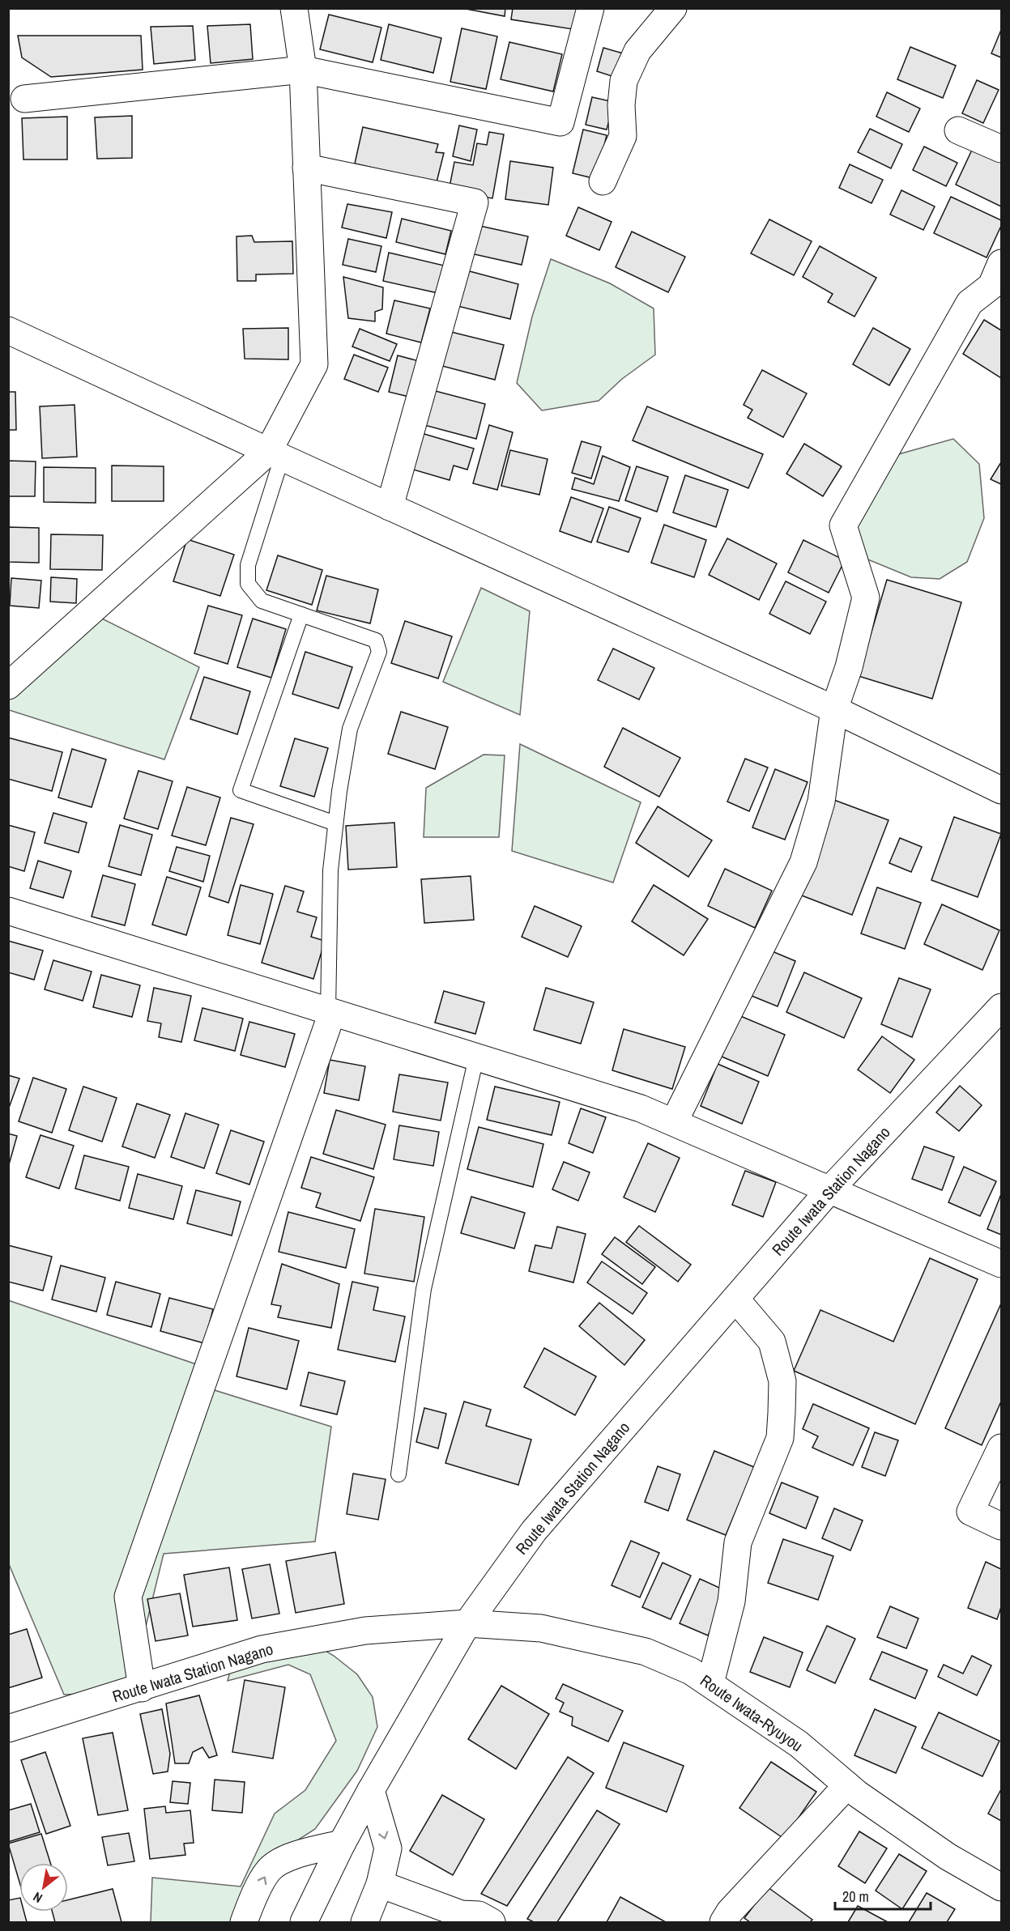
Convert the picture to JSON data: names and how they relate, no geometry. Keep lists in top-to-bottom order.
{
  "streets": {
    "street": ["Route Iwata Station Nagano", "Route Iwata-Ryuyou"]
  },
  "crossings": [
    ["Route Iwata Station Nagano", "Route Iwata-Ryuyou"]
  ],
  "scale_bar": "20 m",
  "north": "bottom left"
}
